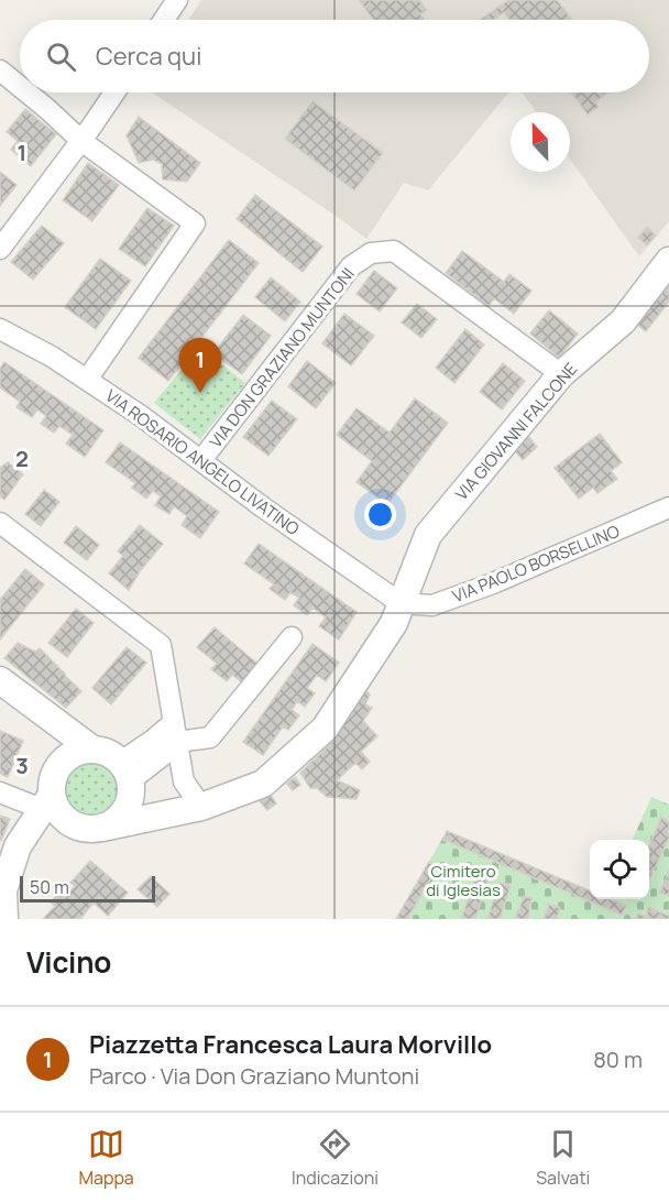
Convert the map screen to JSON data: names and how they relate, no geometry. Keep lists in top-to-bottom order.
{
  "streets": {
    "street": [
      "VIA DON GRAZIANO MUNTONI",
      "VIA GIOVANNI FALCONE",
      "VIA ROSARIO ANGELO LIVATINO",
      "VIA PAOLO BORSELLINO"
    ]
  },
  "crossings": [
    ["VIA DON GRAZIANO MUNTONI", "VIA GIOVANNI FALCONE"],
    ["VIA DON GRAZIANO MUNTONI", "VIA ROSARIO ANGELO LIVATINO"],
    ["VIA GIOVANNI FALCONE", "VIA ROSARIO ANGELO LIVATINO"],
    ["VIA GIOVANNI FALCONE", "VIA PAOLO BORSELLINO"],
    ["VIA ROSARIO ANGELO LIVATINO", "VIA PAOLO BORSELLINO"]
  ],
  "parks": ["Cimitero di Iglesias"],
  "scale_bar": "50 m",
  "north": "top",
  "page": {
    "search": "Cerca qui",
    "pins": "1",
    "scale": "50 m",
    "heading": "Vicino",
    "list": [
      {
        "mark": "1",
        "name": "Piazzetta Francesca Laura Morvillo",
        "note": "Parco · Via Don Graziano Muntoni",
        "value": "80 m"
      }
    ],
    "nav": ["Mappa", "Indicazioni", "Salvati"]
  },
  "grid": {
    "rows": ["1", "2", "3"]
  }
}
